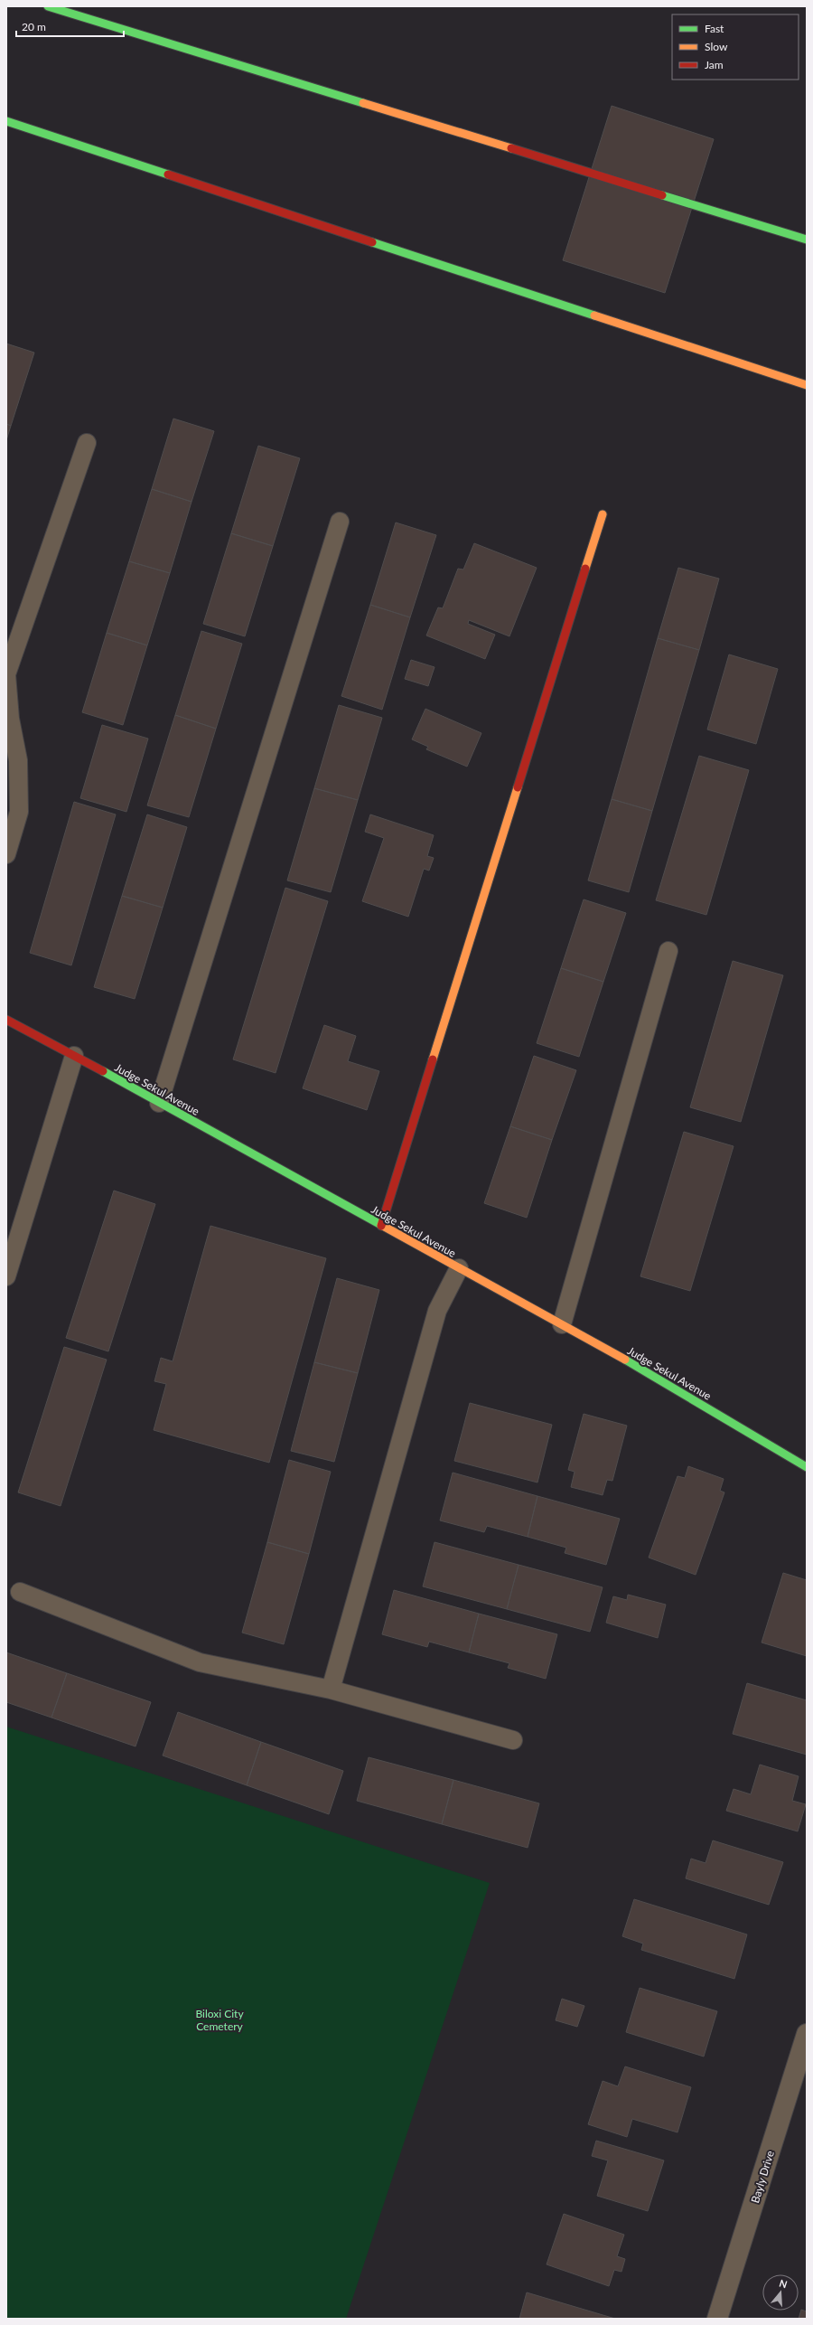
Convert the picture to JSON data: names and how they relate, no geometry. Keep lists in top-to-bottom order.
{
  "streets": {
    "street": ["Judge Sekul Avenue", "Bayly Drive"]
  },
  "parks": ["Biloxi City Cemetery"],
  "legend": ["Fast", "Slow", "Jam"],
  "scale_bar": "20 m",
  "north": "top"
}
